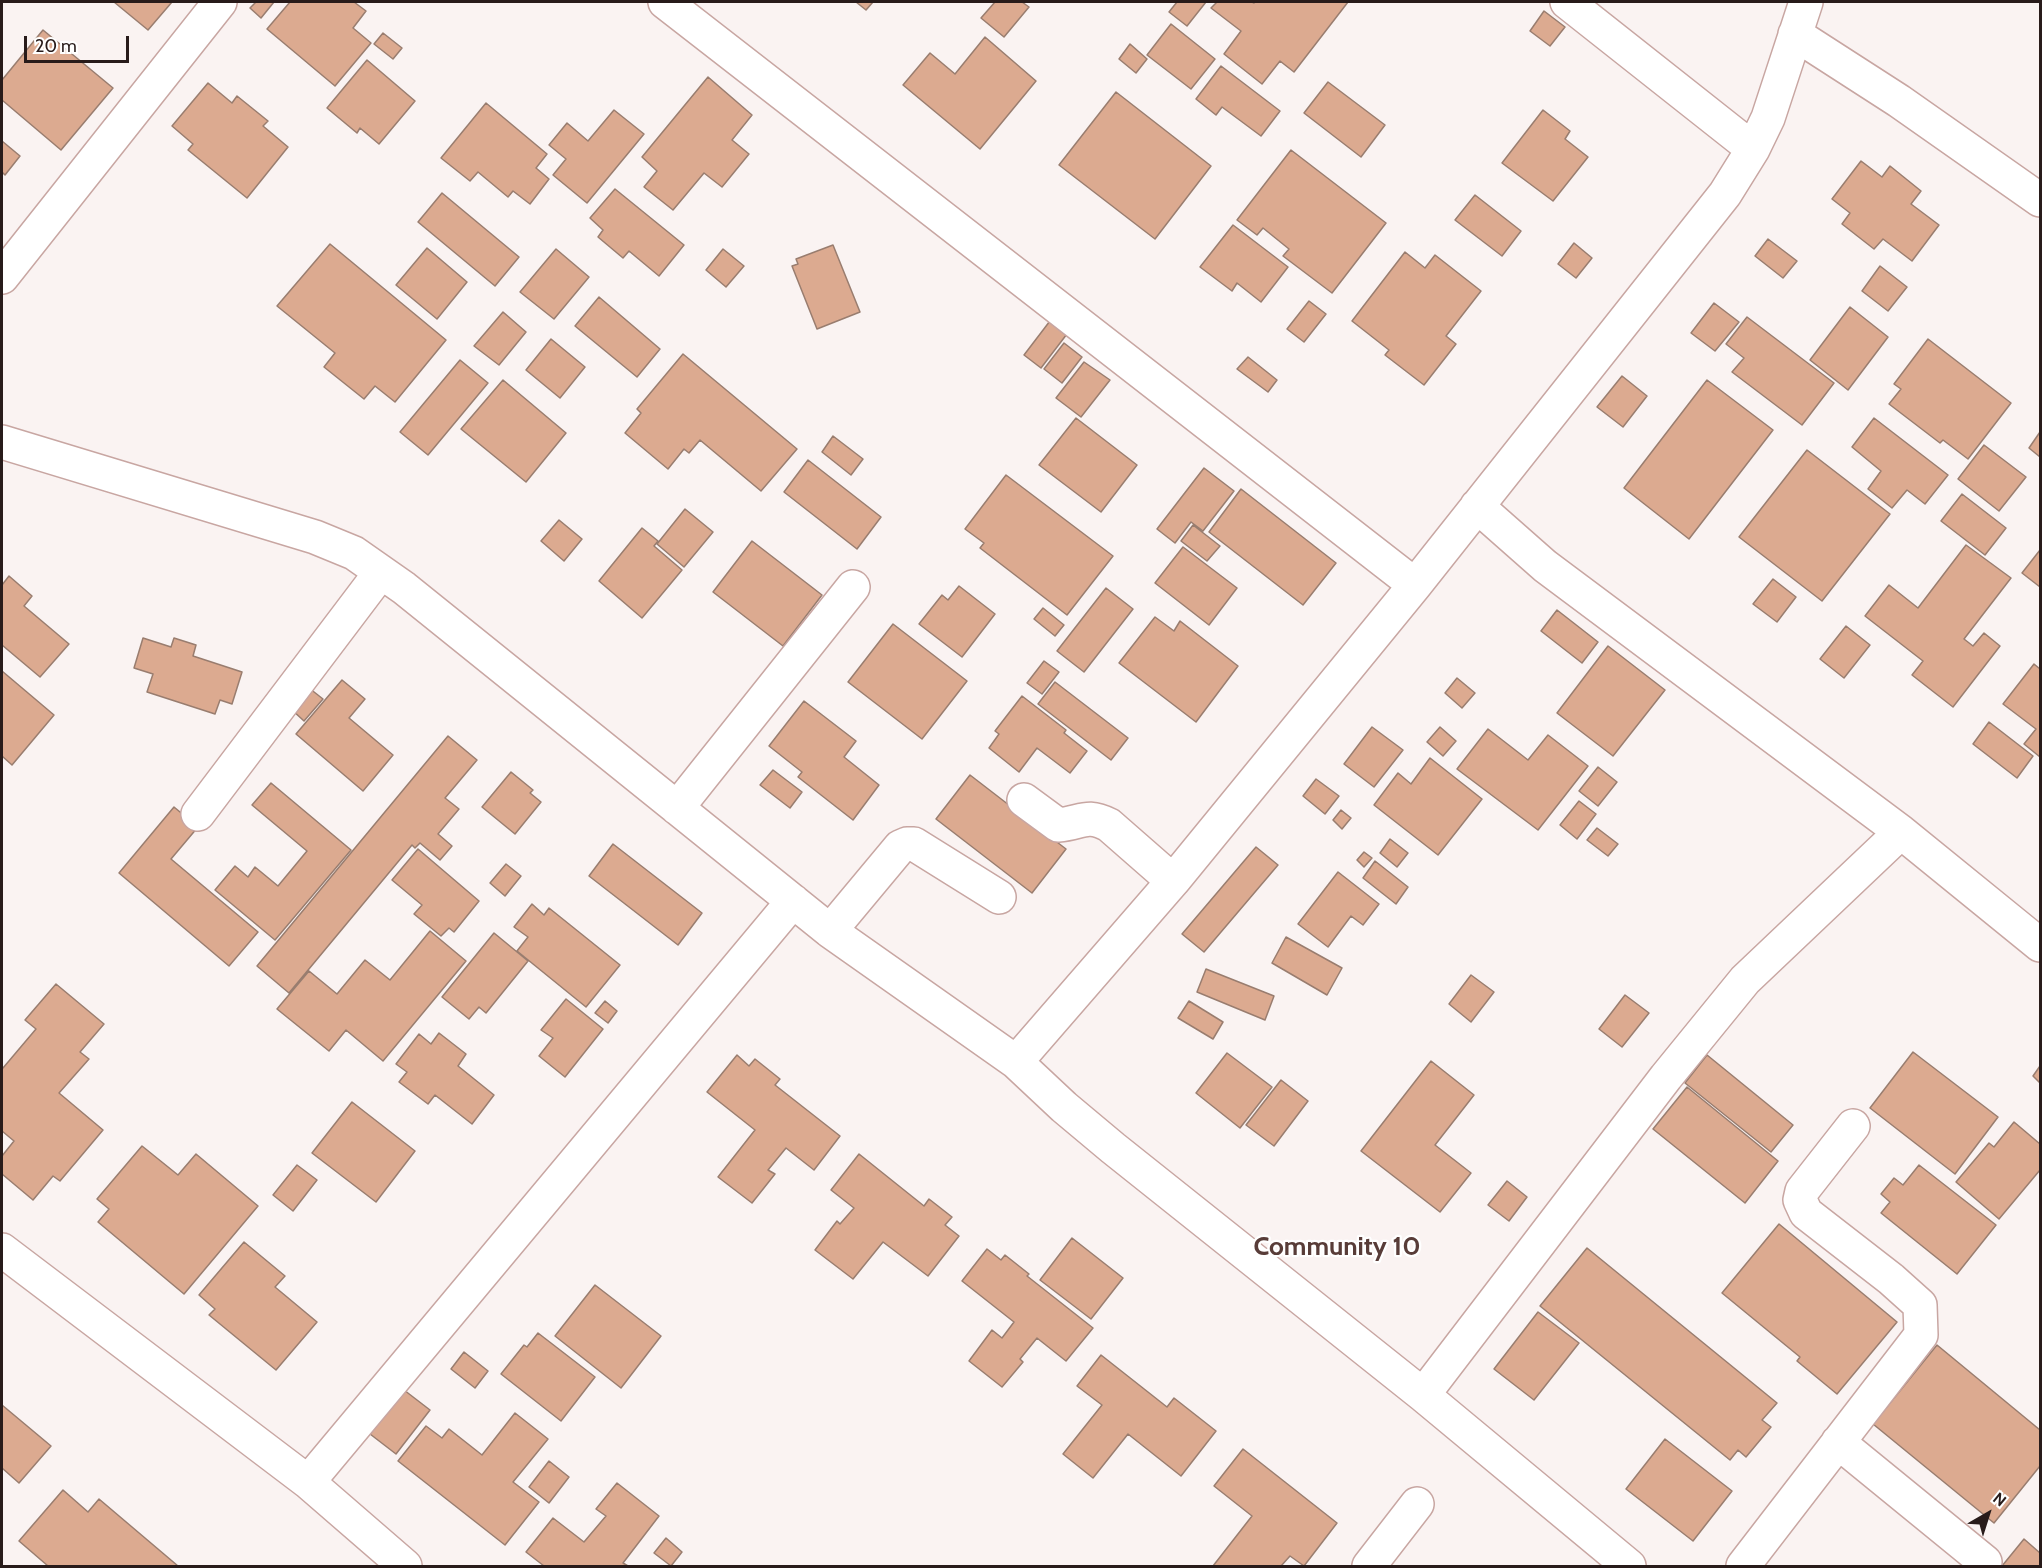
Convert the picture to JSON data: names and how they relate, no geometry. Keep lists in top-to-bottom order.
{
  "districts": ["Community 10"],
  "scale_bar": "20 m",
  "north": "top right"
}
